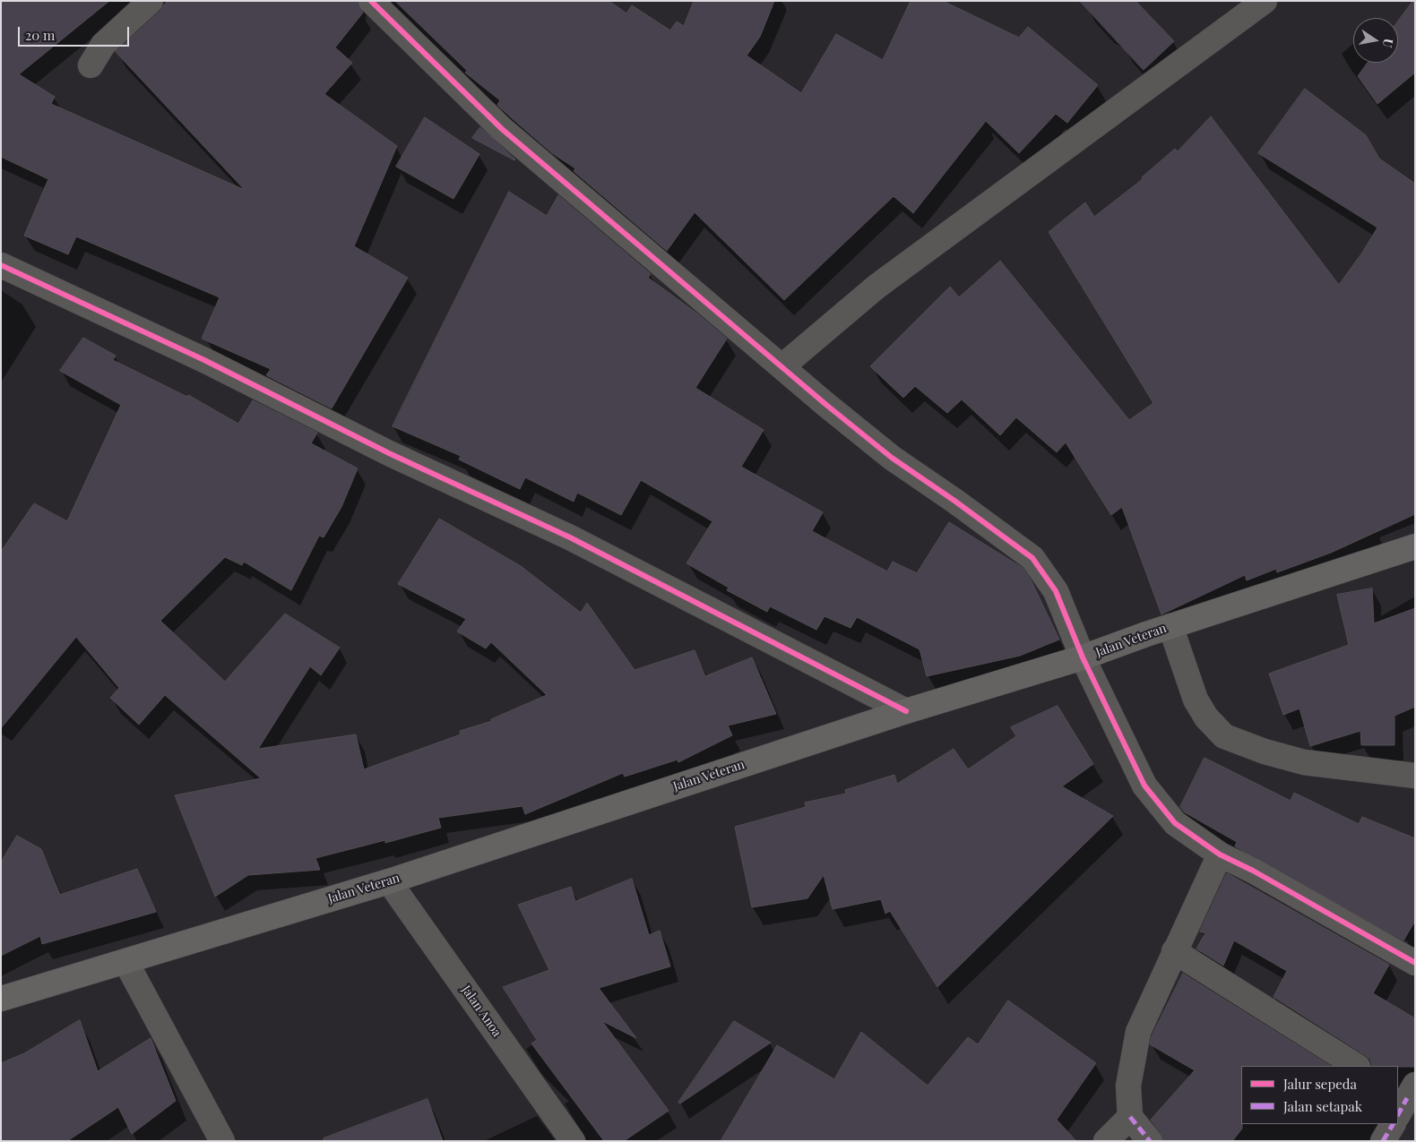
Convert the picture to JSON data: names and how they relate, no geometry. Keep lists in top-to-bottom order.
{
  "streets": {
    "main road": ["Jalan Veteran"],
    "street": ["Jalan Anoa"]
  },
  "crossings": [
    ["Jalan Veteran", "Jalan Anoa"]
  ],
  "legend": ["Jalur sepeda", "Jalan setapak"],
  "scale_bar": "20 m",
  "north": "right"
}
